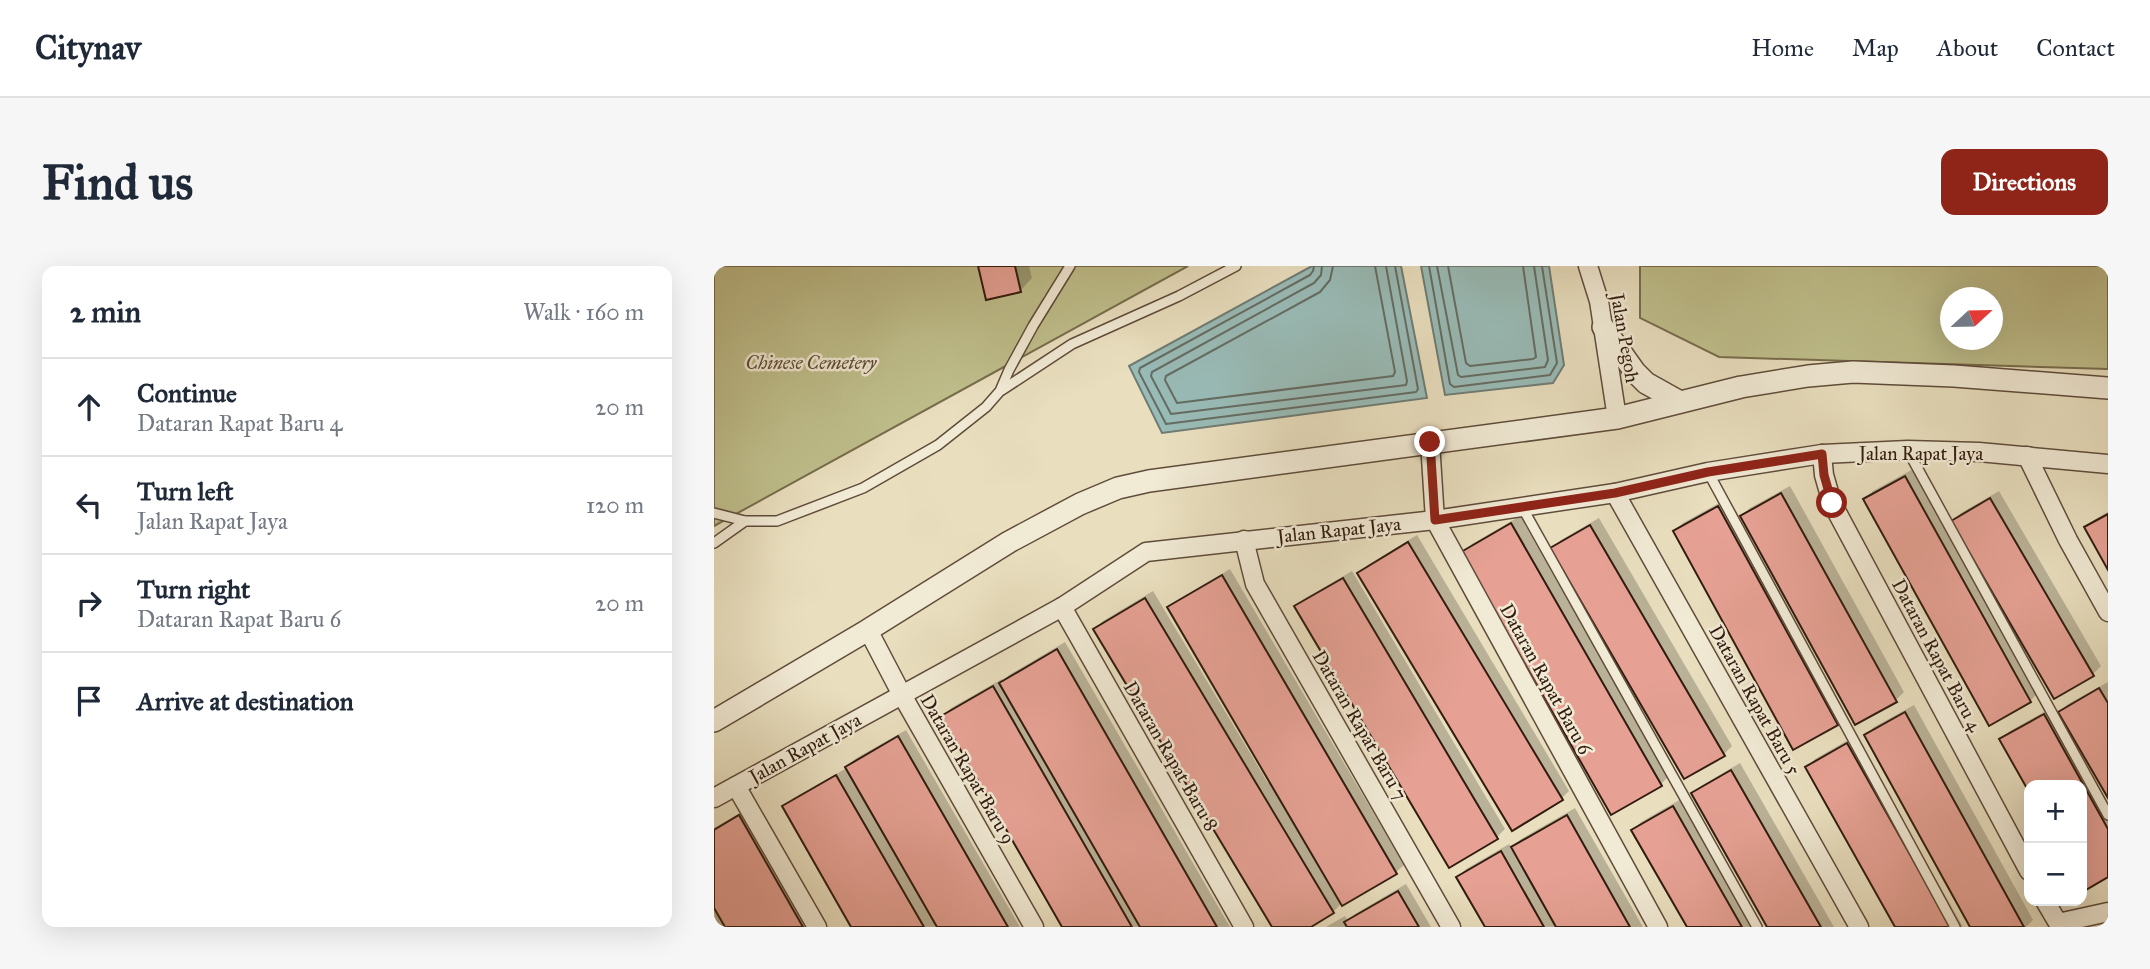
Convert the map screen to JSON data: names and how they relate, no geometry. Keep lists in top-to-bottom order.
{
  "streets": {
    "street": [
      "Jalan Pegoh",
      "Jalan Rapat Jaya",
      "Dataran Rapat Baru 4",
      "Dataran Rapat Baru 6",
      "Dataran Rapat Baru 5",
      "Dataran Rapat Baru 7",
      "Dataran Rapat Baru 8",
      "Dataran Rapat Baru 9"
    ]
  },
  "crossings": [
    ["Jalan Rapat Jaya", "Dataran Rapat Baru 4"],
    ["Jalan Rapat Jaya", "Dataran Rapat Baru 6"],
    ["Jalan Rapat Jaya", "Dataran Rapat Baru 5"],
    ["Jalan Rapat Jaya", "Dataran Rapat Baru 7"],
    ["Jalan Rapat Jaya", "Dataran Rapat Baru 8"],
    ["Jalan Rapat Jaya", "Dataran Rapat Baru 9"]
  ],
  "parks": ["Chinese Cemetery"],
  "north": "right",
  "page": {
    "header": "Citynav",
    "nav": [
      "Home",
      "Map",
      "About",
      "Contact"
    ],
    "buttons": "Directions",
    "title": "Find us",
    "heading": ["2 min", "Walk · 160 m"],
    "list": [
      ["Continue", "Dataran Rapat Baru 4", "20 m"],
      ["Turn left", "Jalan Rapat Jaya", "120 m"],
      ["Turn right", "Dataran Rapat Baru 6", "20 m"],
      "Arrive at destination"
    ],
    "map_buttons": ["+", "−"]
  }
}
